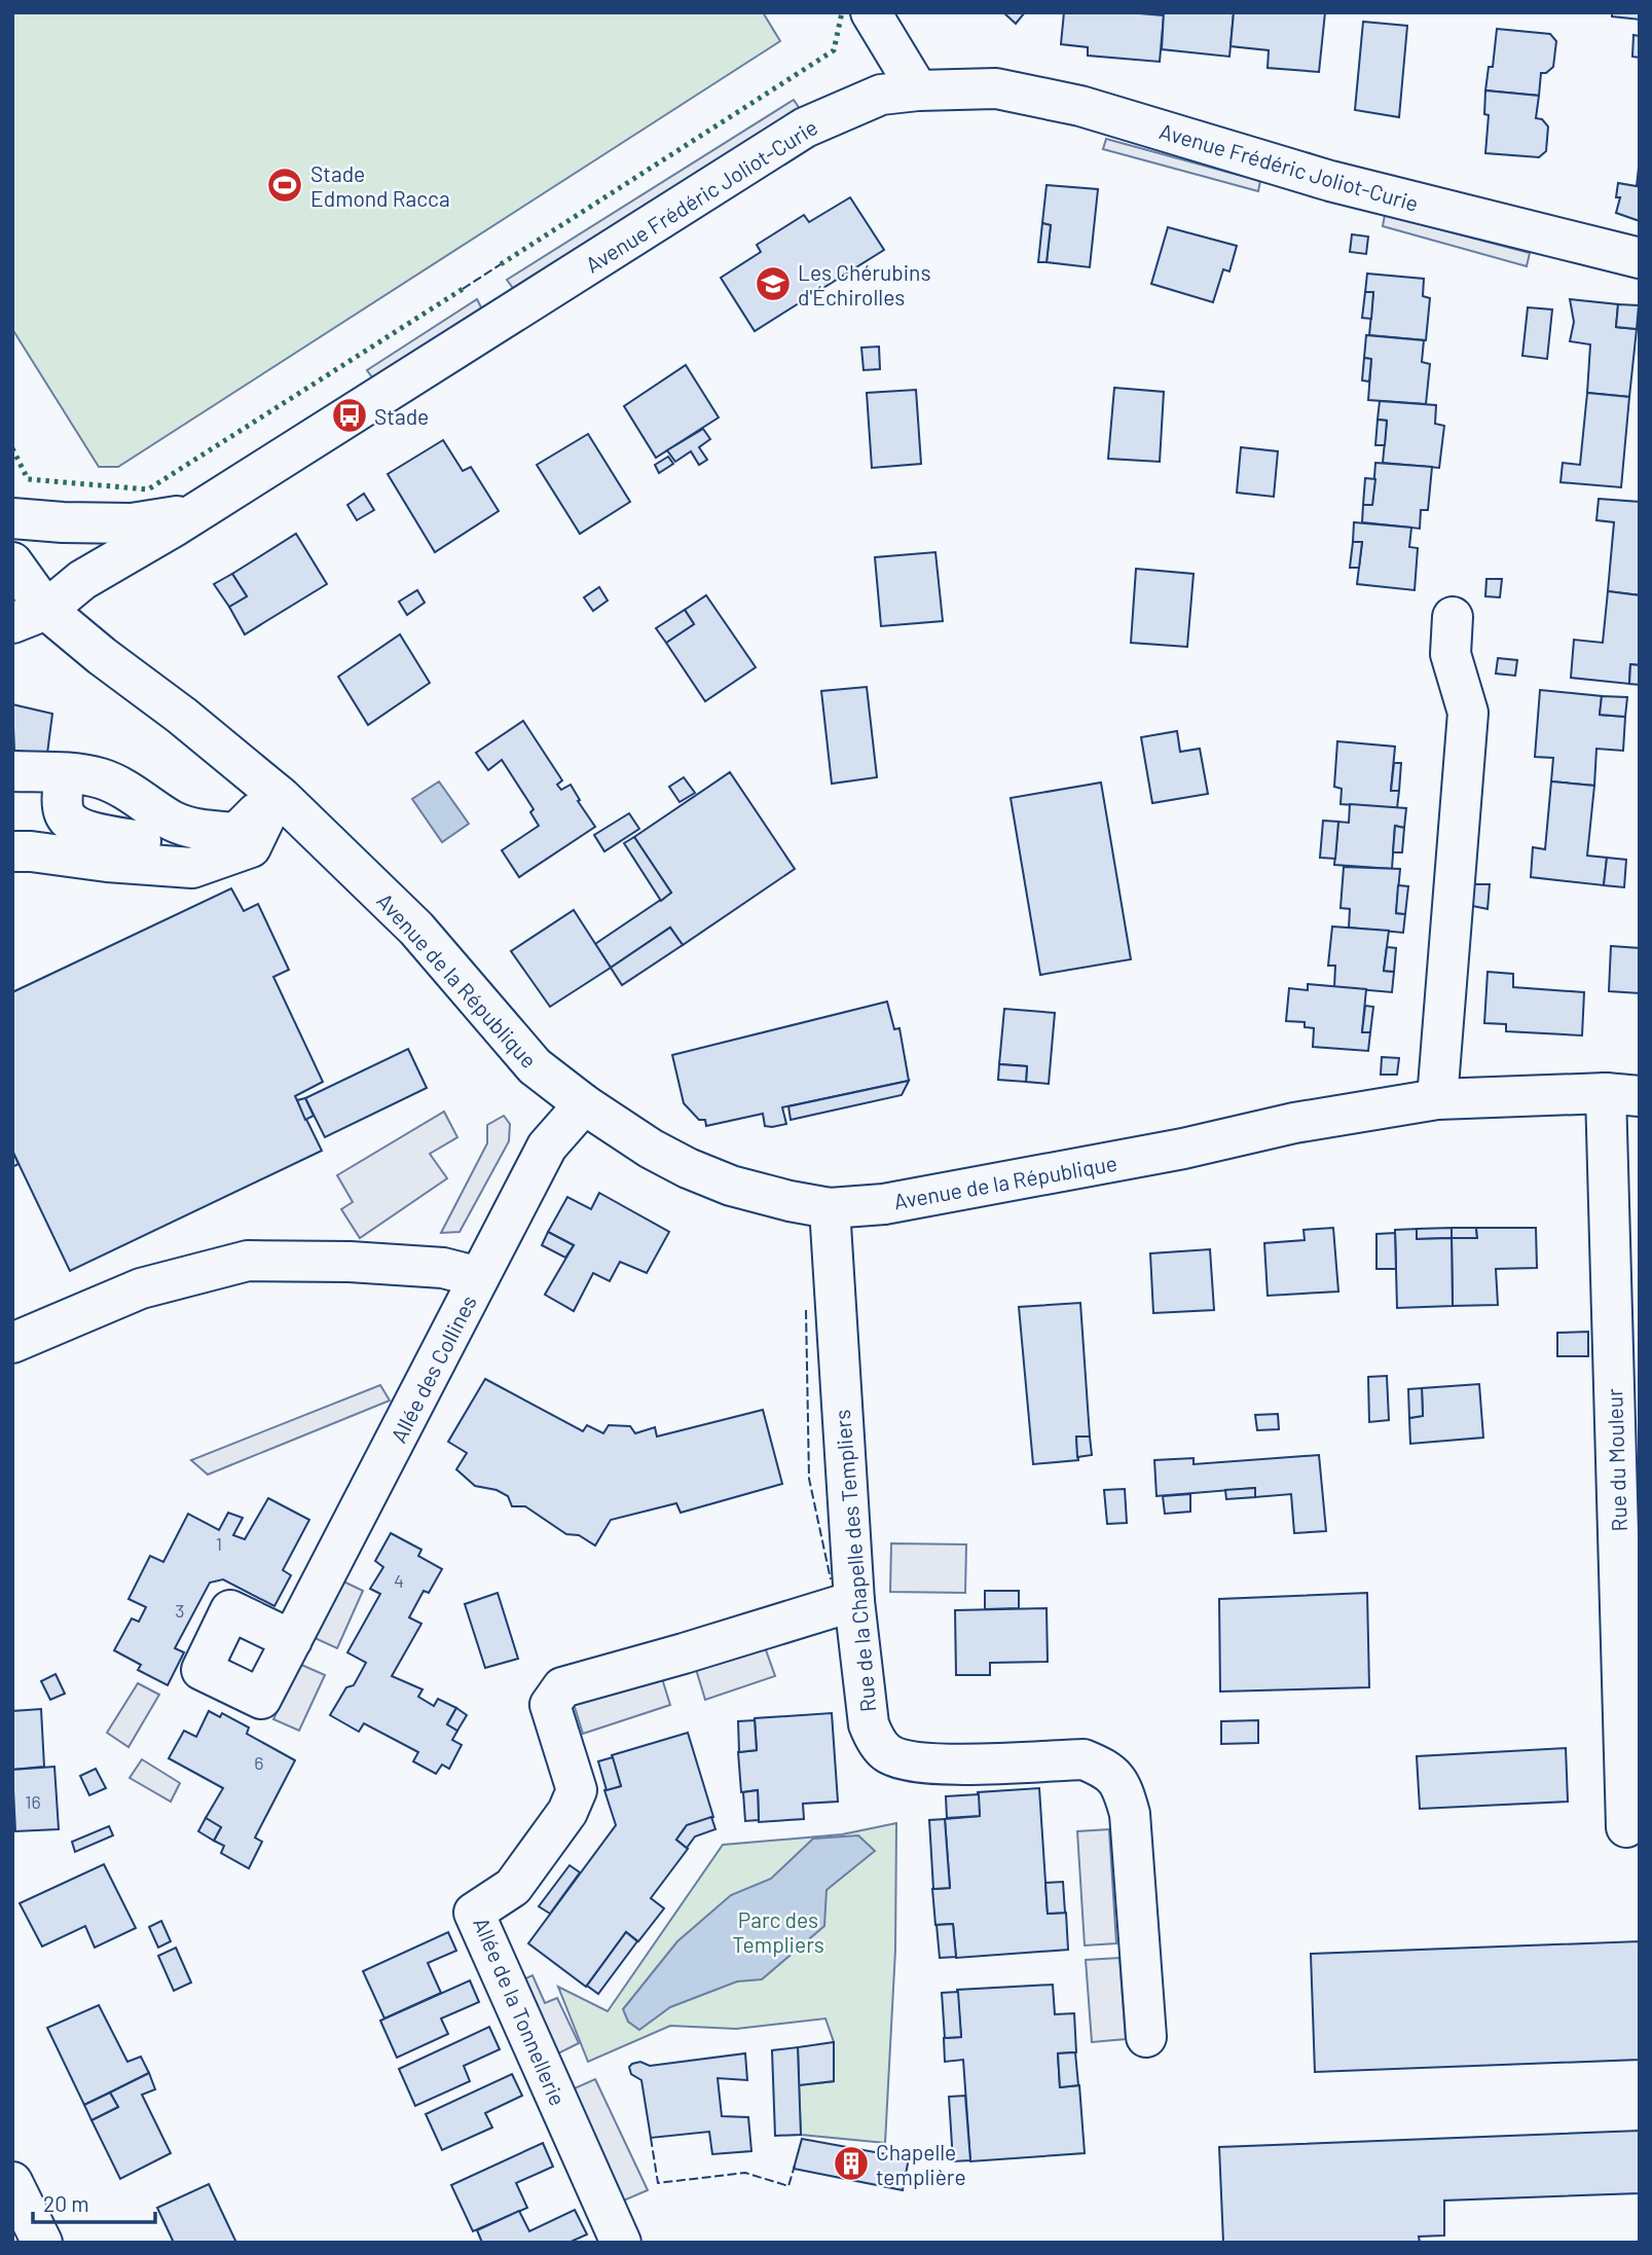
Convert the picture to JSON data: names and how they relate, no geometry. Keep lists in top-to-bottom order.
{
  "streets": {
    "street": [
      "Avenue Frédéric Joliot-Curie",
      "Avenue de la République",
      "Allée des Collines",
      "Rue du Mouleur",
      "Rue de la Chapelle des Templiers",
      "Allée de la Tonnellerie"
    ]
  },
  "crossings": [
    ["Avenue Frédéric Joliot-Curie", "Avenue de la République"],
    ["Avenue de la République", "Allée des Collines"],
    ["Avenue de la République", "Rue du Mouleur"],
    ["Avenue de la République", "Rue de la Chapelle des Templiers"],
    ["Rue de la Chapelle des Templiers", "Allée de la Tonnellerie"]
  ],
  "parks": ["Parc des Templiers"],
  "places": {
    "sports": ["Stade Edmond Racca"],
    "school or university": ["Les Chérubins d'Échirolles"],
    "bus stop": ["Stade"],
    "building": ["Chapelle templière"]
  },
  "house_numbers": [
    "1",
    "4",
    "3",
    "6",
    "16"
  ],
  "scale_bar": "20 m"
}
